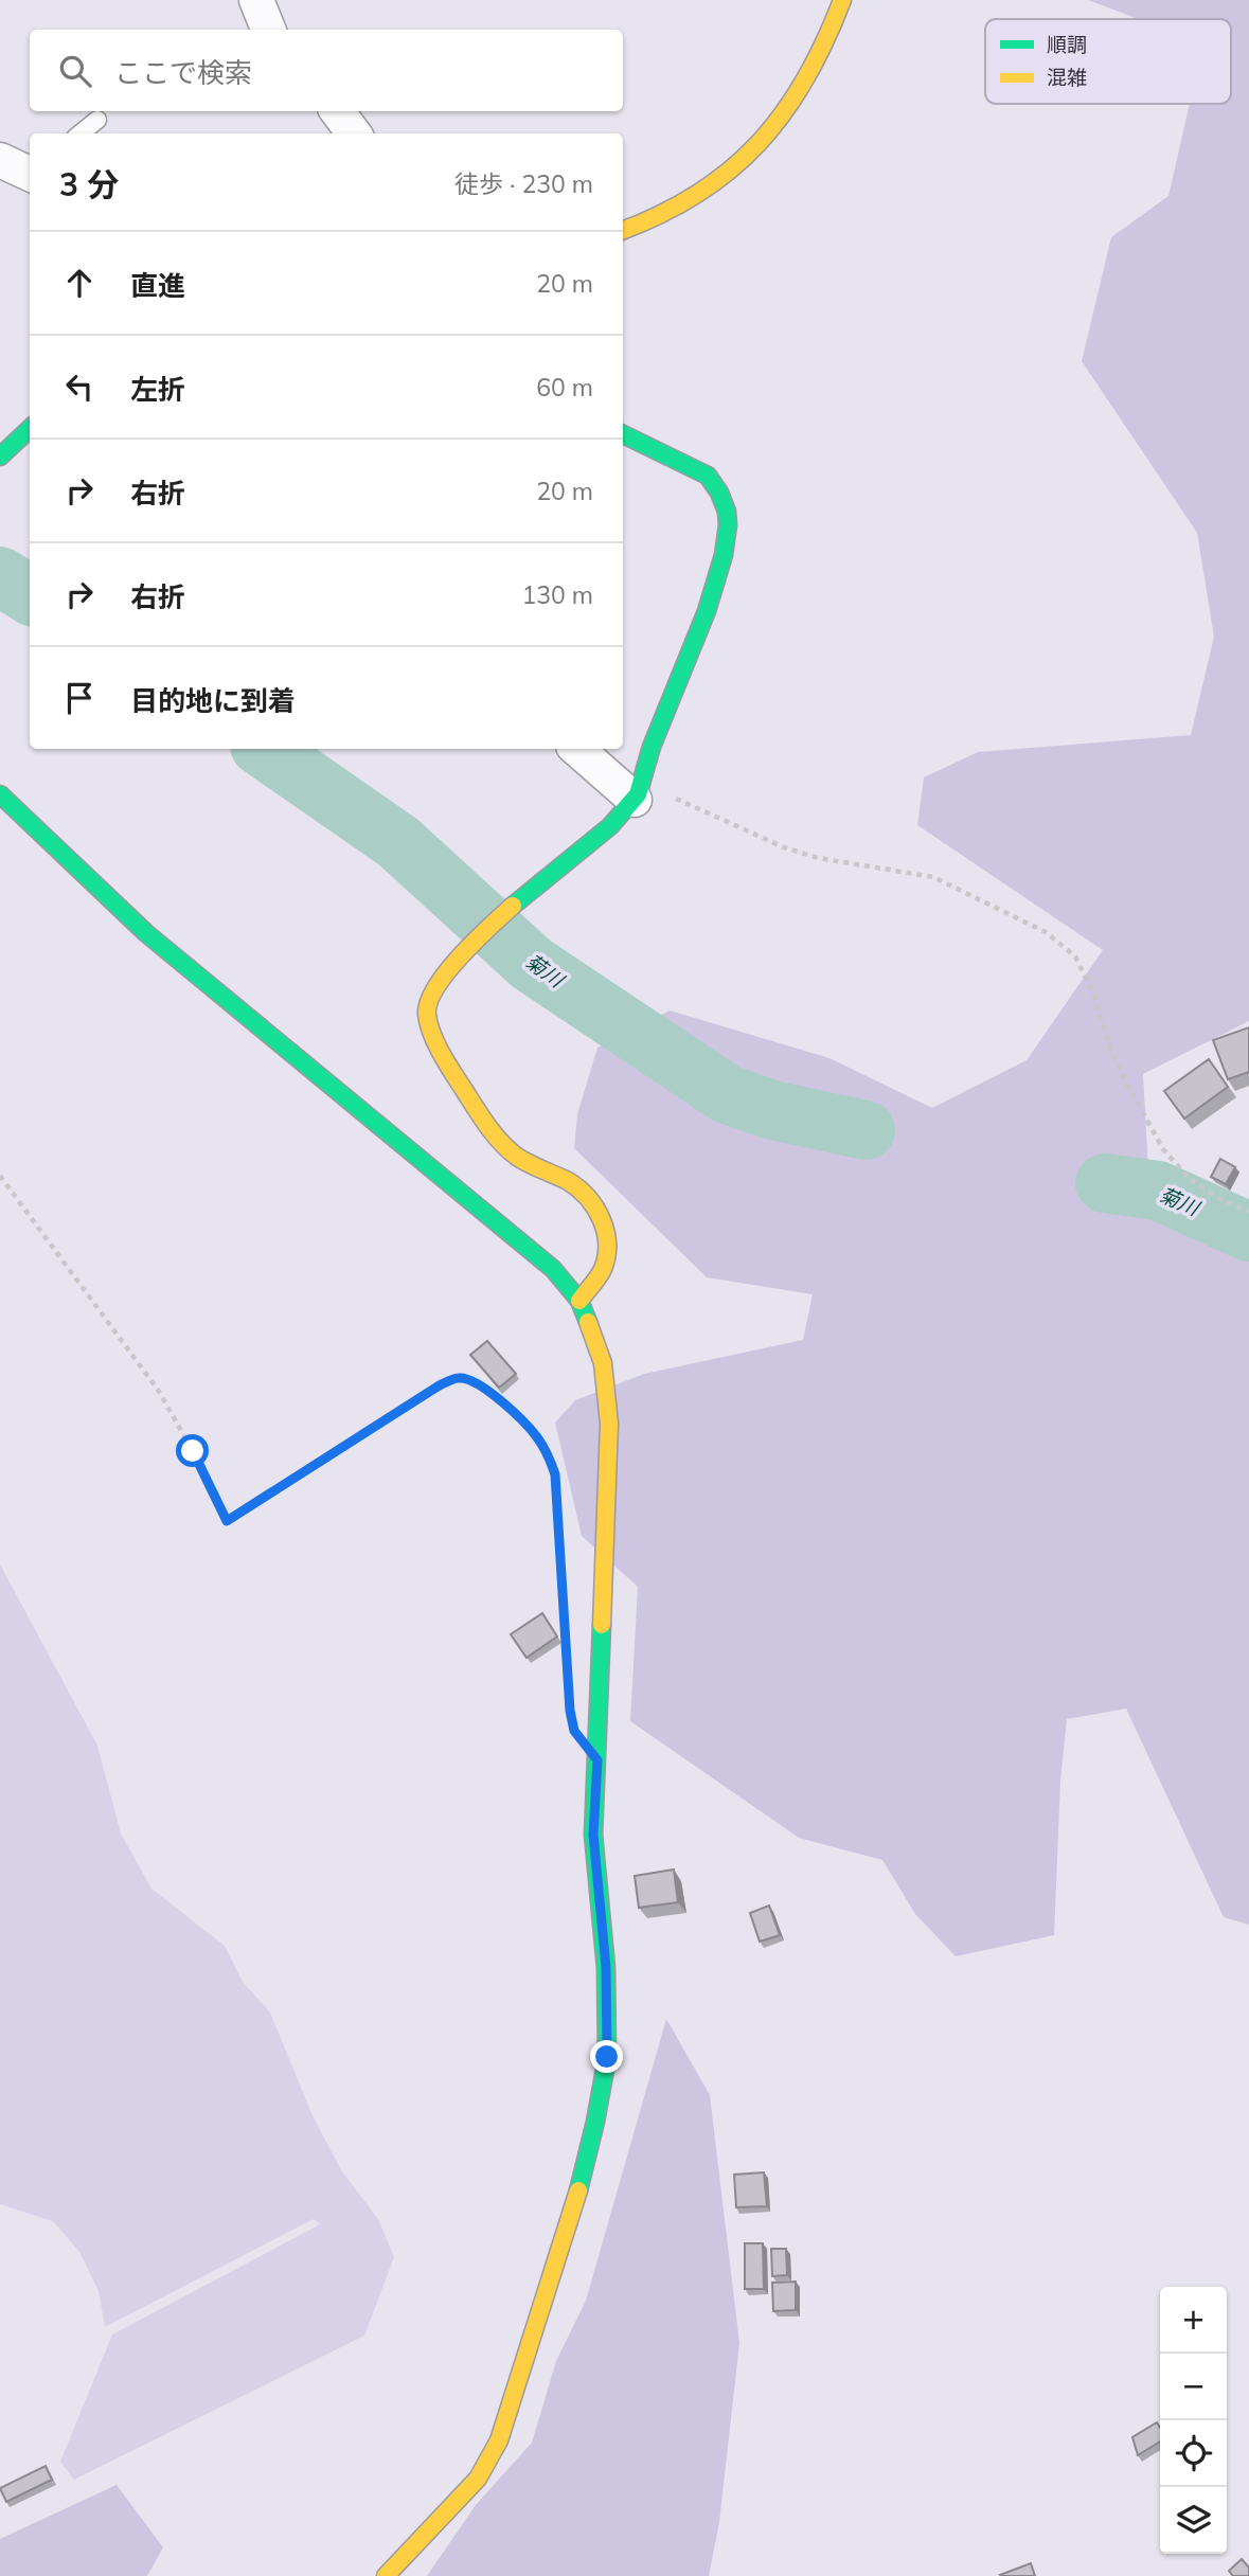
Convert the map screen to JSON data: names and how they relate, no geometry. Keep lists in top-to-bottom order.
{
  "water": ["菊川"],
  "legend": ["順調", "混雑"],
  "page": {
    "search": "ここで検索",
    "heading": ["3 分", "徒歩 · 230 m"],
    "list": [
      ["直進", "20 m"],
      ["左折", "60 m"],
      ["右折", "20 m"],
      ["右折", "130 m"],
      "目的地に到着"
    ],
    "map_buttons": ["+", "−"]
  }
}
